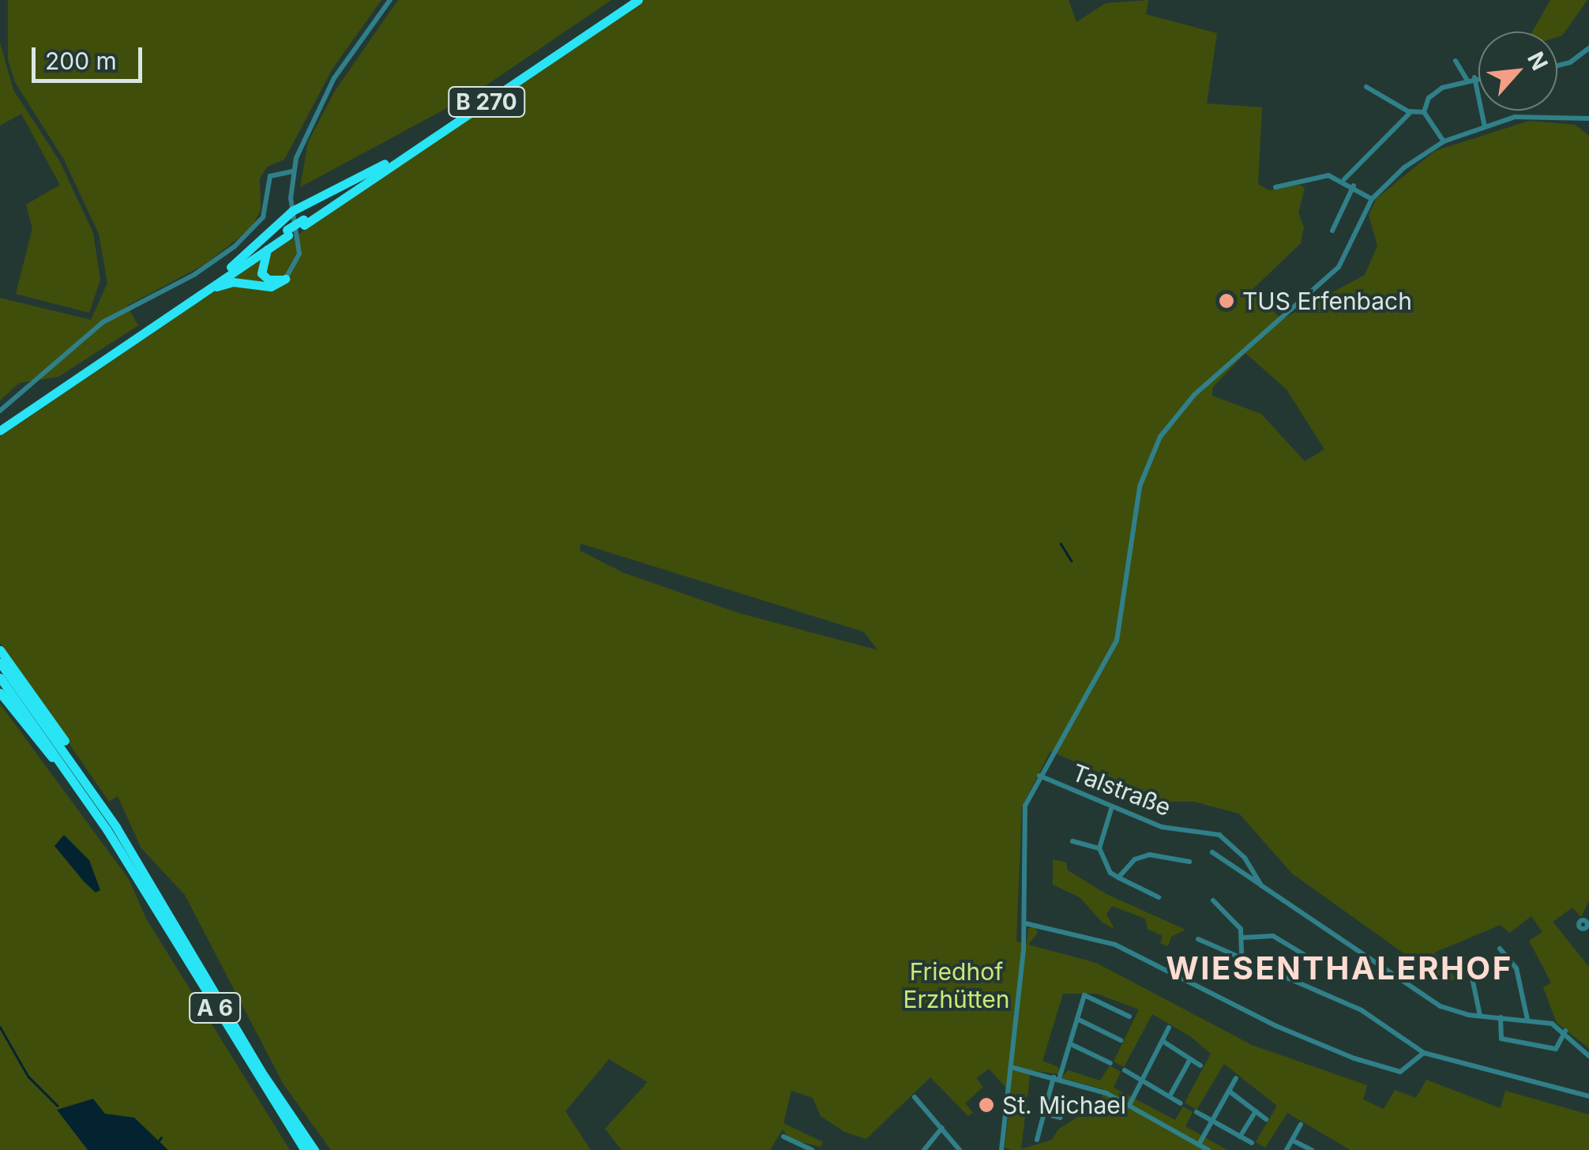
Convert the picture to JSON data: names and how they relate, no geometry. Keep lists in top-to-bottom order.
{
  "streets": {
    "highway": ["B 270", "A 6"],
    "street": ["Talstraße"]
  },
  "districts": ["WIESENTHALERHOF"],
  "parks": ["Friedhof Erzhütten"],
  "places": ["TUS Erfenbach", "St. Michael"],
  "scale_bar": "200 m",
  "north": "top right"
}
